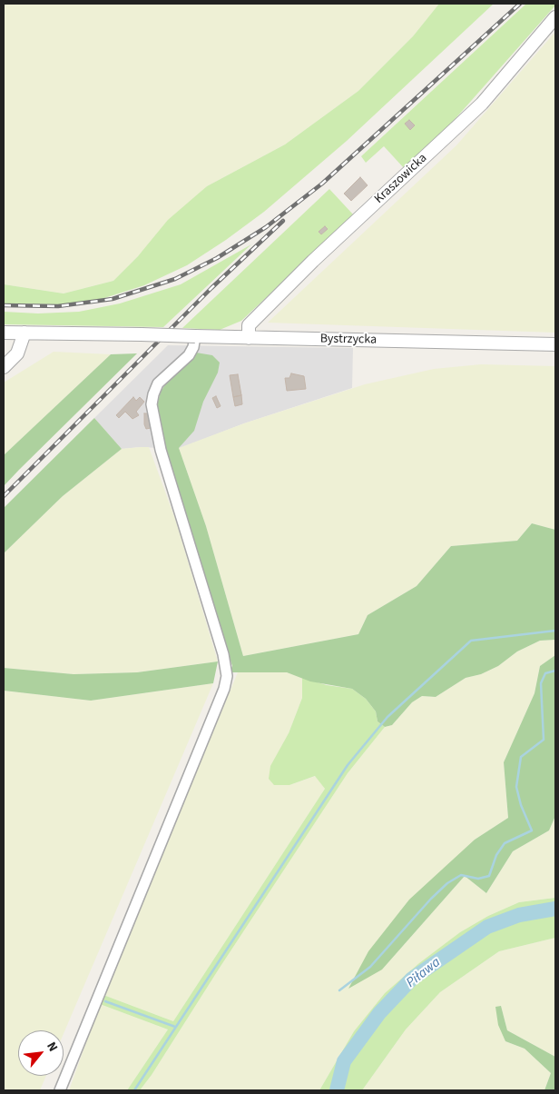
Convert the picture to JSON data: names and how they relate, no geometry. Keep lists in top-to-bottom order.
{
  "streets": {
    "street": ["Kraszowicka", "Bystrzycka"]
  },
  "crossings": [
    ["Kraszowicka", "Bystrzycka"]
  ],
  "water": ["Piława"],
  "north": "top right"
}
